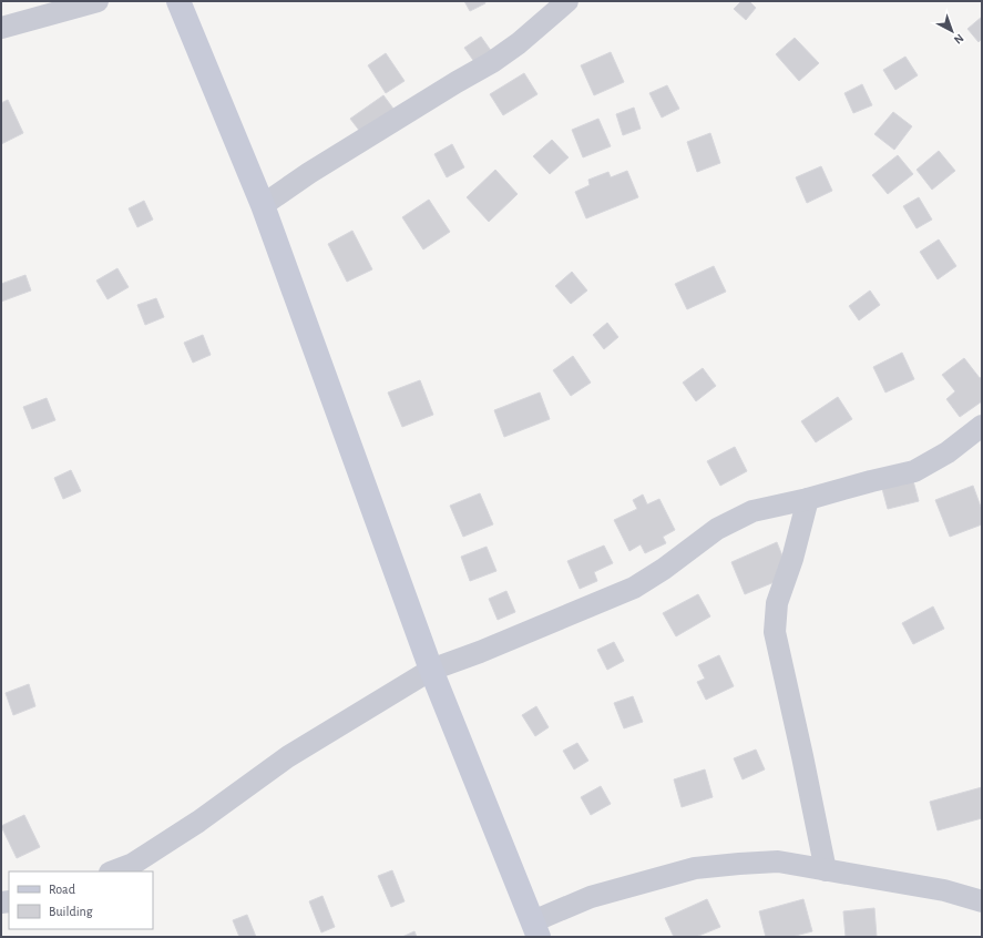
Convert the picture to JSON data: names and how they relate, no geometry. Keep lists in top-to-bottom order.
{
  "legend": ["Road", "Building"],
  "north": "bottom right"
}
